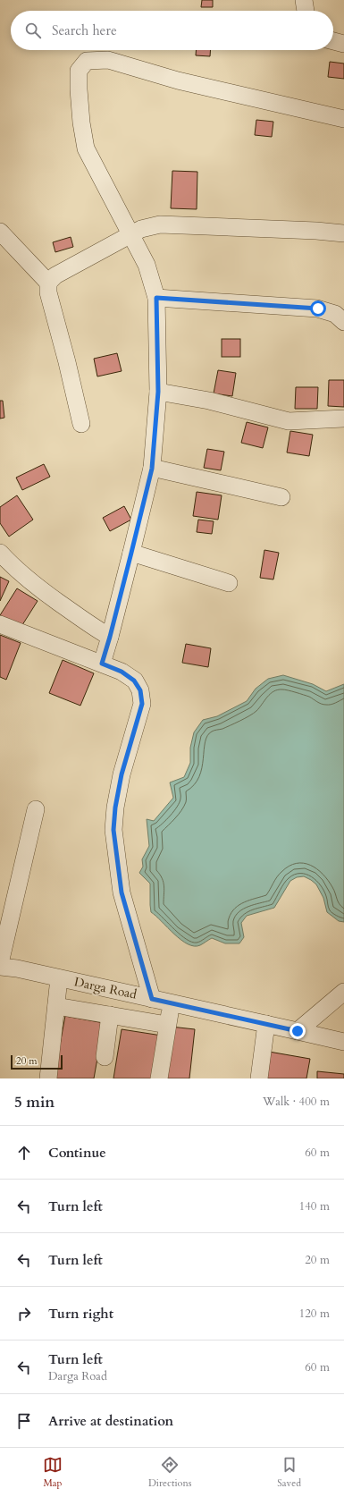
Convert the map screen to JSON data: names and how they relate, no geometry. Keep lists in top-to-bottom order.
{
  "streets": {
    "street": ["Darga Road"]
  },
  "scale_bar": "20 m",
  "page": {
    "search": "Search here",
    "scale": "20 m",
    "heading": ["5 min", "Walk · 400 m"],
    "list": [
      ["Continue", "60 m"],
      ["Turn left", "140 m"],
      ["Turn left", "20 m"],
      ["Turn right", "120 m"],
      ["Turn left", "Darga Road", "60 m"],
      "Arrive at destination"
    ],
    "nav": ["Map", "Directions", "Saved"]
  }
}
